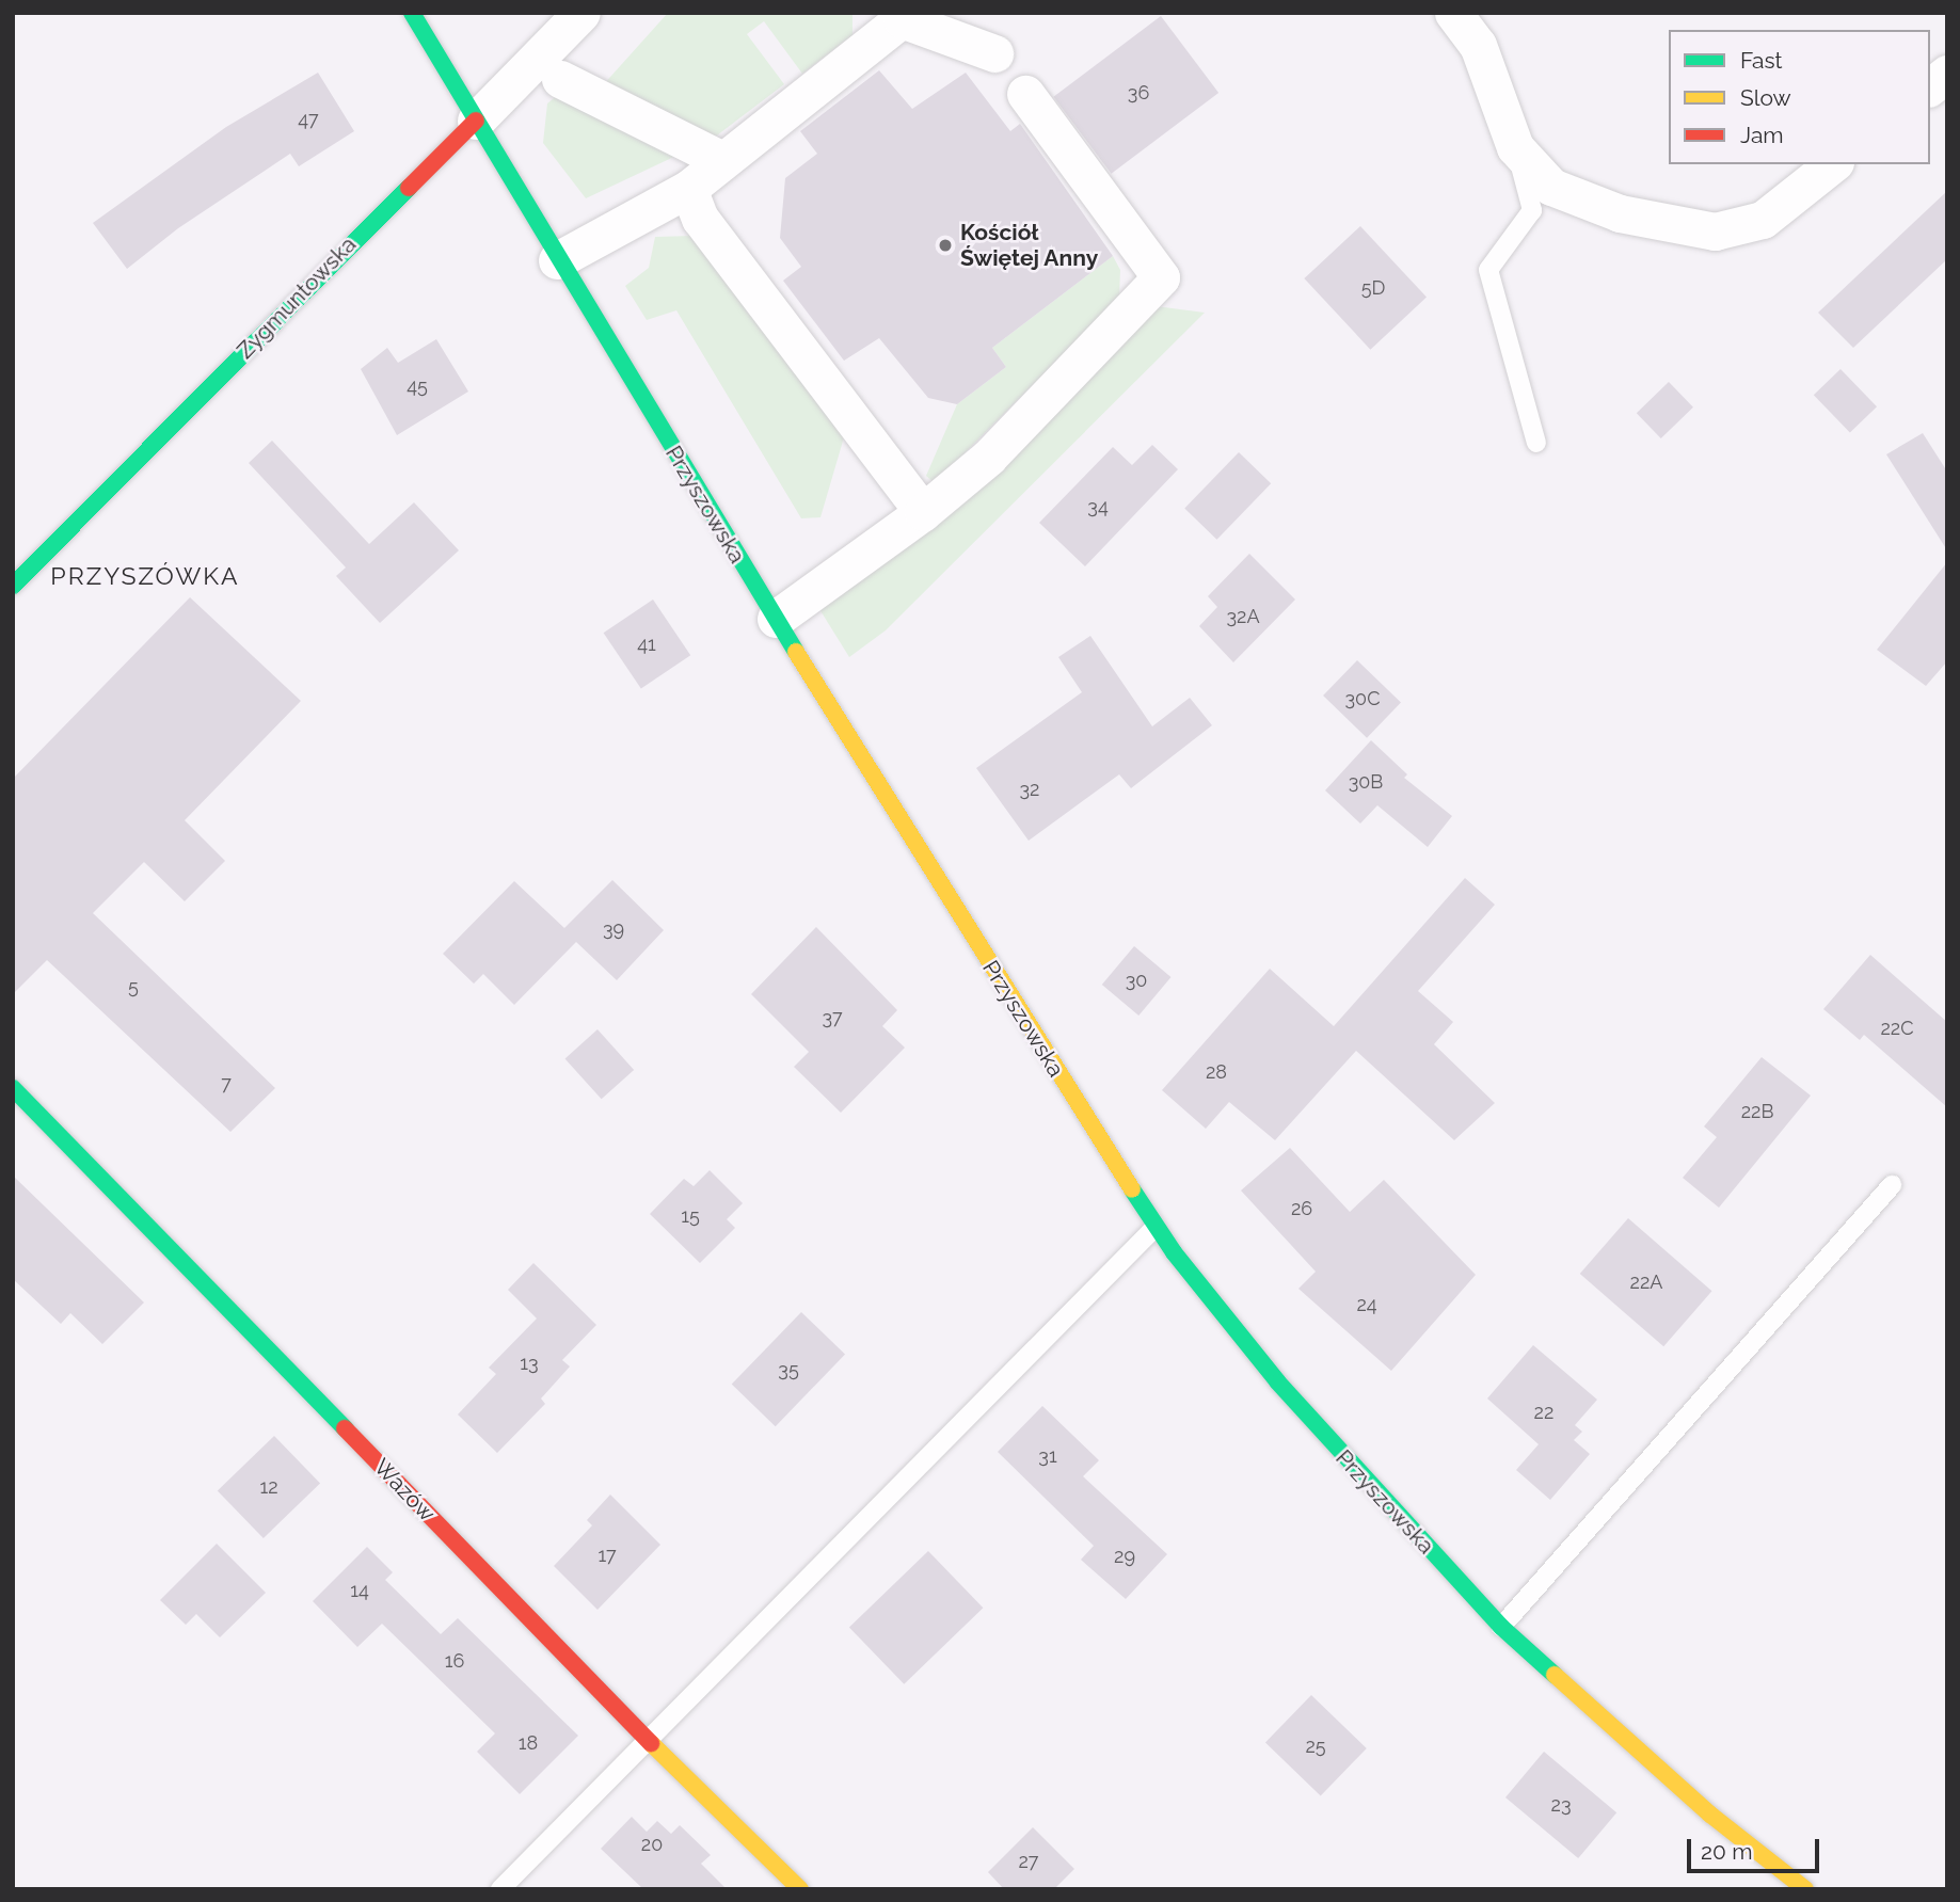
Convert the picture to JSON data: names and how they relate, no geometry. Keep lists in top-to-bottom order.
{
  "streets": {
    "street": ["Zygmuntowska", "Przyszowska", "Wazów"]
  },
  "crossings": [
    ["Zygmuntowska", "Przyszowska"]
  ],
  "districts": ["PRZYSZÓWKA"],
  "places": ["Kościół Świętej Anny"],
  "house_numbers": [
    "36",
    "47",
    "5D",
    "45",
    "34",
    "32A",
    "41",
    "30C",
    "30B",
    "32",
    "39",
    "30",
    "5",
    "37",
    "22C",
    "28",
    "7",
    "22B",
    "26",
    "15",
    "22A",
    "24",
    "13",
    "35",
    "22",
    "31",
    "12",
    "17",
    "29",
    "14",
    "16",
    "18",
    "25",
    "23",
    "20",
    "27"
  ],
  "legend": ["Fast", "Slow", "Jam"],
  "scale_bar": "20 m"
}
